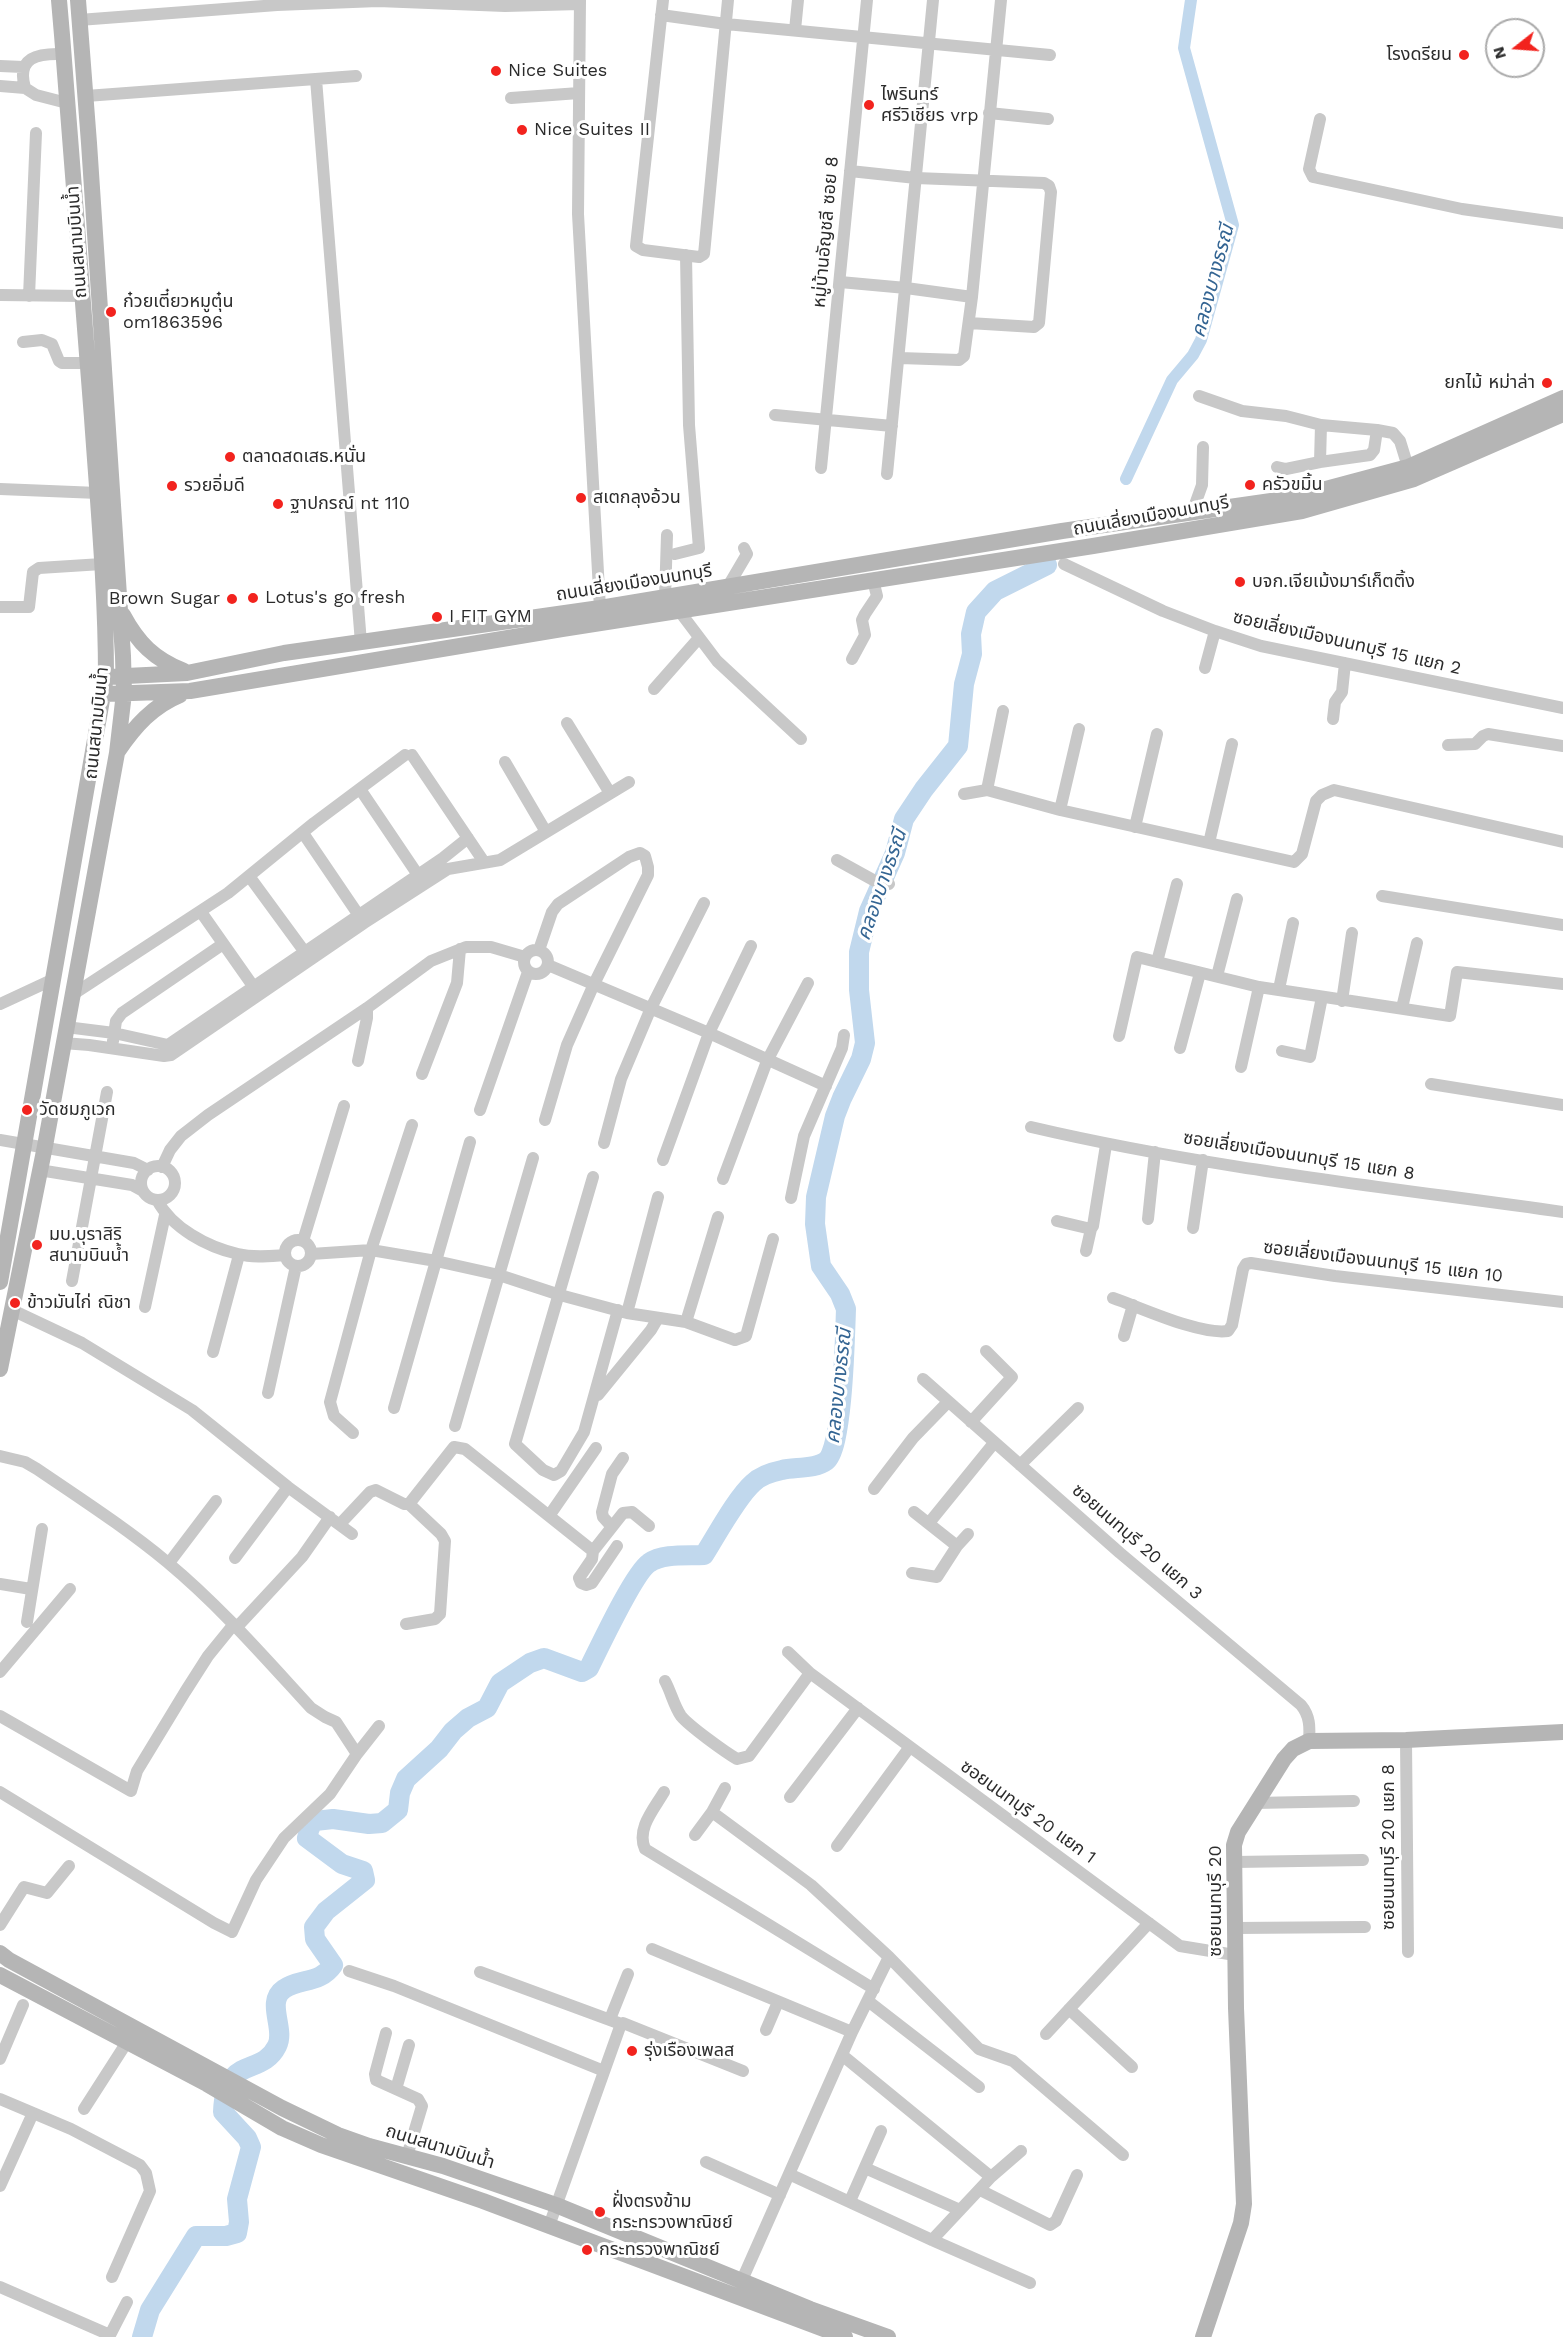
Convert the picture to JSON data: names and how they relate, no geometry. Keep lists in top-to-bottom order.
{
  "streets": {
    "main road": ["ถนนสนามบินน้ำ", "ถนนเลี่ยงเมืองนนทบุรี", "ซอยนนทบุรี 20"],
    "street": [
      "หมู่บ้านอัญชลี ซอย 8",
      "ซอยเลี่ยงเมืองนนทบุรี 15 แยก 2",
      "ซอยเลี่ยงเมืองนนทบุรี 15 แยก 8",
      "ซอยเลี่ยงเมืองนนทบุรี 15 แยก 10",
      "ซอยนนทบุรี 20 แยก 3",
      "ซอยนนทบุรี 20 แยก 1",
      "ซอยนนทบุรี 20 แยก 8"
    ]
  },
  "crossings": [
    ["ถนนสนามบินน้ำ", "ถนนเลี่ยงเมืองนนทบุรี"],
    ["ซอยนนทบุรี 20 แยก 3", "ซอยนนทบุรี 20"],
    ["ซอยนนทบุรี 20 แยก 1", "ซอยนนทบุรี 20"]
  ],
  "water": ["คลองบางธรณี"],
  "places": [
    "โรงดรียน",
    "Nice Suites",
    "ไพรินทร์ ศรีวิเชียร vrp",
    "Nice Suites II",
    "ก๋วยเตี๋ยวหมูตุ๋น om1863596",
    "ยกไม้ หม่าล่า",
    "ตลาดสดเสธ.หนั่น",
    "ครัวขมิ้น",
    "รวยอิ่มดี",
    "สเตกลุงอ้วน",
    "ฐาปกรณ์ nt 110",
    "บจก.เจียเม้งมาร์เก็ตติ้ง",
    "Lotus's go fresh",
    "Brown Sugar",
    "I FIT GYM",
    "วัดชมภูเวก",
    "มบ.บุราสิริ สนามบินน้ำ",
    "ข้าวมันไก่ ณิชา",
    "รุ่งเรืองเพลส",
    "ฝั่งตรงข้าม กระทรวงพาณิชย์",
    "กระทรวงพาณิชย์"
  ],
  "north": "left"
}
